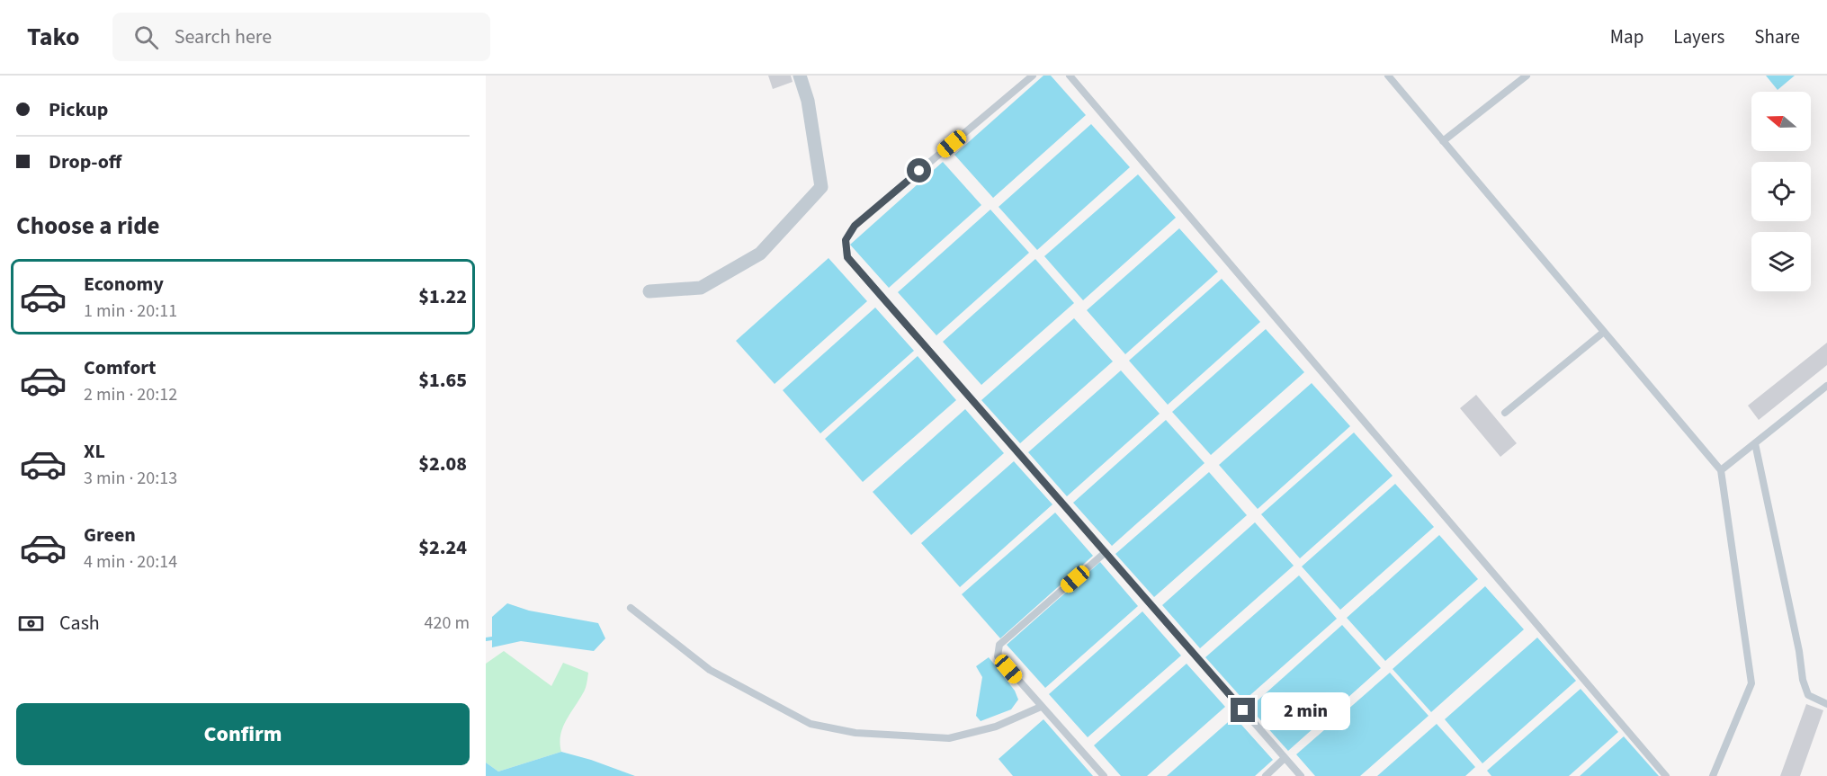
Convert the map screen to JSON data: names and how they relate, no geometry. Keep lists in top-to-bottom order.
{
  "north": "left",
  "page": {
    "header": "Tako",
    "search": "Search here",
    "nav": ["Map", "Layers", "Share"],
    "banner": ["Pickup", "Drop-off"],
    "heading": "Choose a ride",
    "list": [
      {
        "name": "Economy",
        "note": "1 min · 20:11",
        "value": "$1.22"
      },
      {
        "name": "Comfort",
        "note": "2 min · 20:12",
        "value": "$1.65"
      },
      {
        "name": "XL",
        "note": "3 min · 20:13",
        "value": "$2.08"
      },
      {
        "name": "Green",
        "note": "4 min · 20:14",
        "value": "$2.24"
      }
    ],
    "pay": ["Cash", "420 m"],
    "buttons": "Confirm",
    "bubble": "2 min"
  }
}
